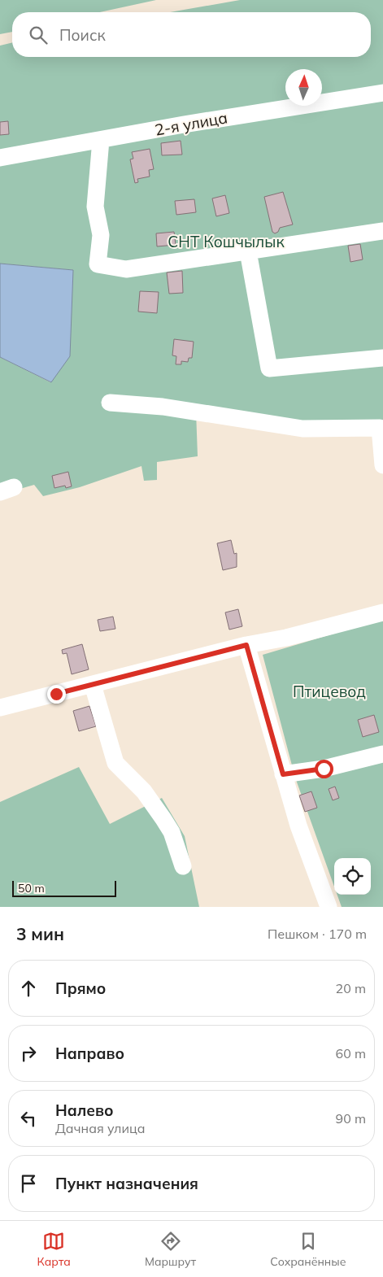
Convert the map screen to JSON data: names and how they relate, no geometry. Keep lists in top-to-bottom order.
{
  "streets": {
    "street": ["2-я улица"]
  },
  "parks": ["СНТ Кошчылык", "Птицевод"],
  "scale_bar": "50 m",
  "north": "top",
  "page": {
    "search": "Поиск",
    "scale": "50 m",
    "heading": ["3 мин", "Пешком · 170 m"],
    "list": [
      ["Прямо", "20 m"],
      ["Направо", "60 m"],
      ["Налево", "Дачная улица", "90 m"],
      "Пункт назначения"
    ],
    "nav": ["Карта", "Маршрут", "Сохранённые"]
  }
}
